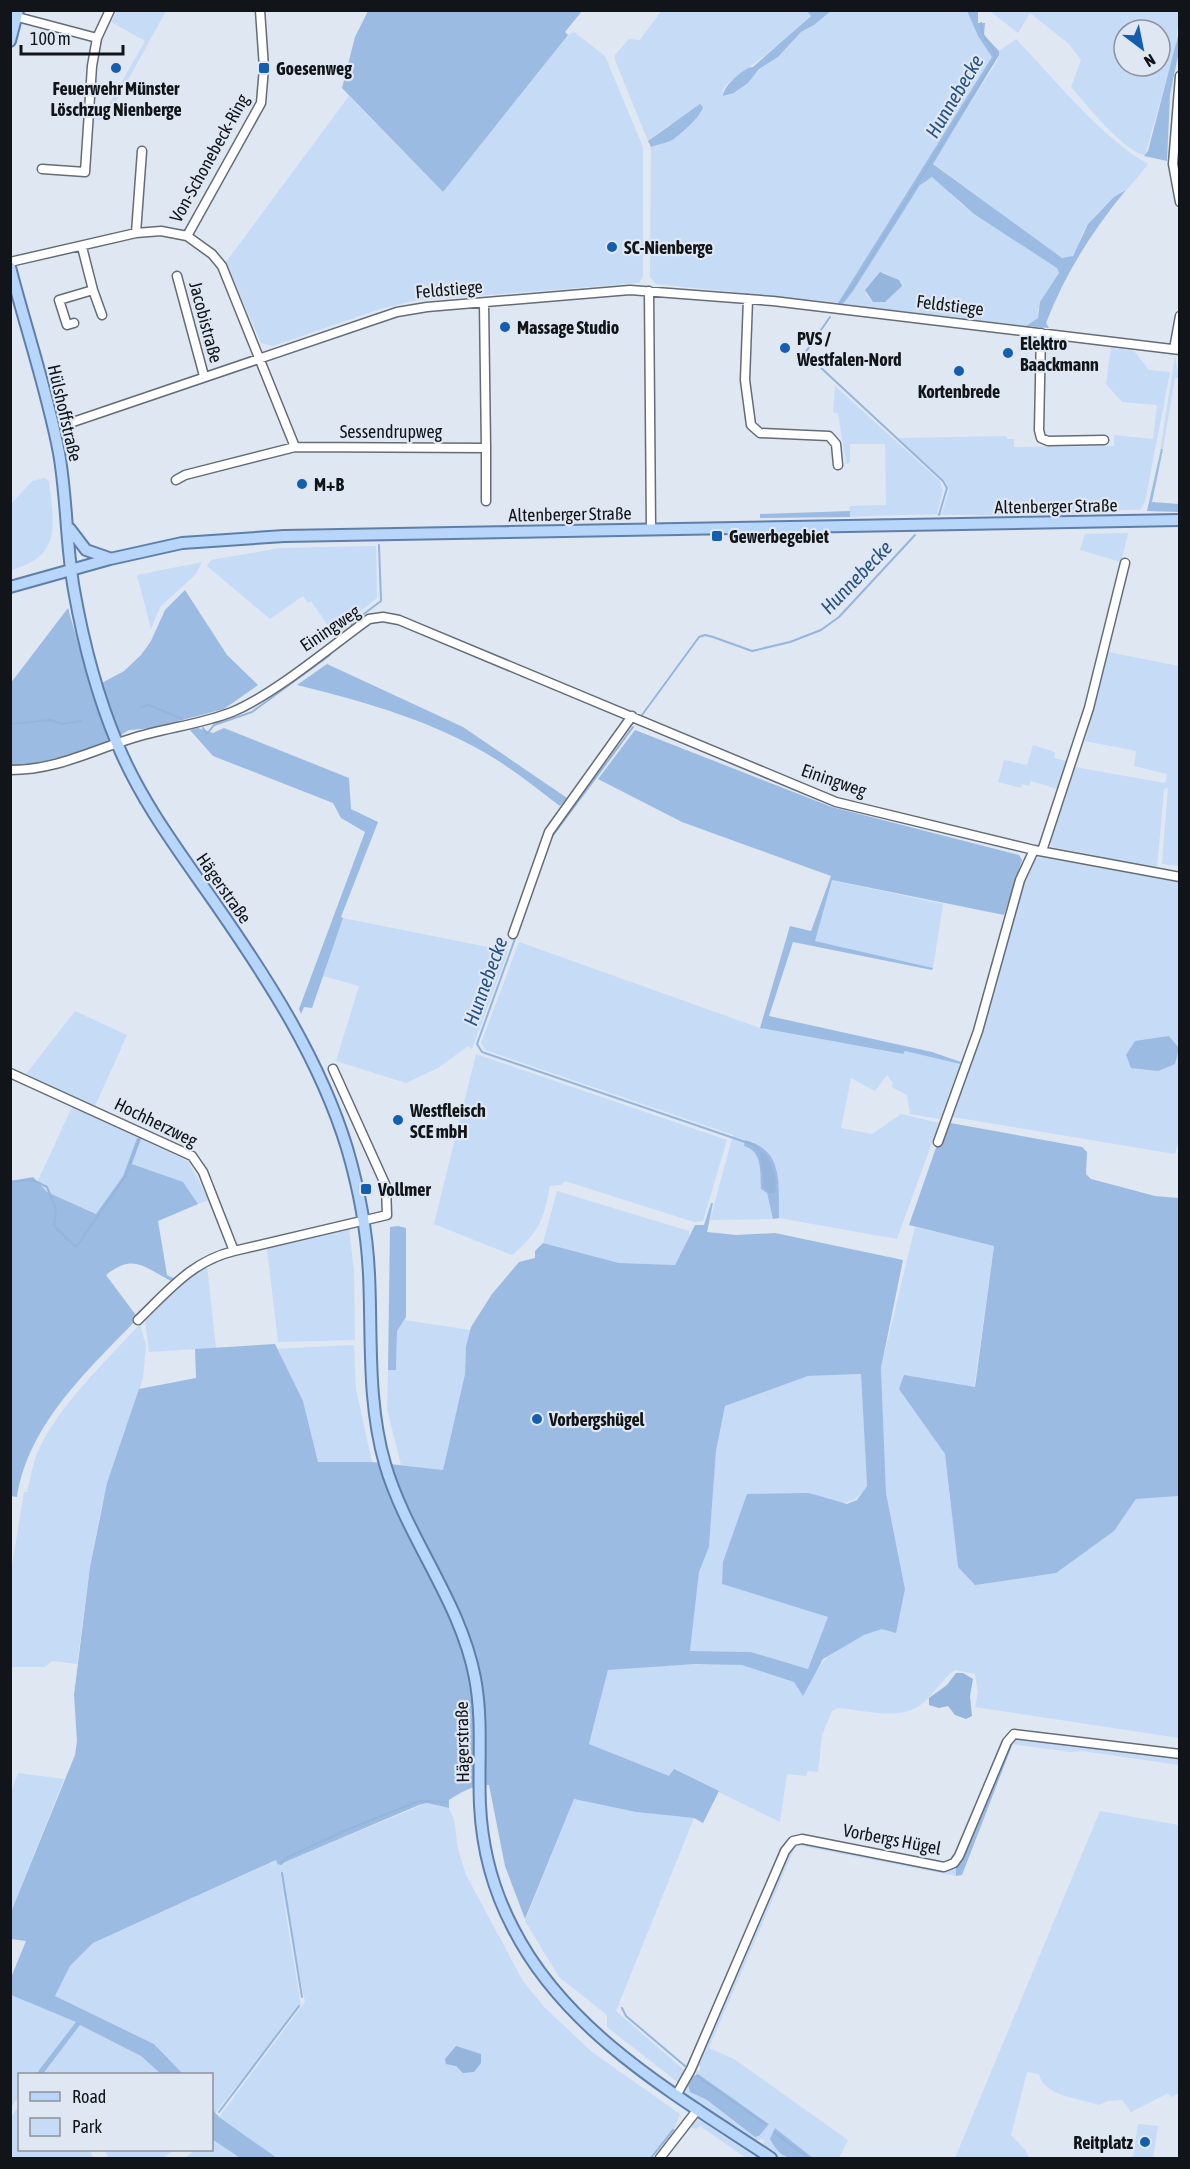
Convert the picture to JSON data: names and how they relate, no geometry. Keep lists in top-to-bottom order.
{
  "streets": {
    "main road": ["Hülshoffstraße", "Altenberger Straße", "Hägerstraße"],
    "street": [
      "Von-Schonebeck-Ring",
      "Feldstiege",
      "Jacobistraße",
      "Sessendrupweg",
      "Einingweg",
      "Hochherzweg",
      "Vorbergs Hügel"
    ]
  },
  "crossings": [
    ["Feldstiege", "Jacobistraße"],
    ["Hülshoffstraße", "Altenberger Straße"],
    ["Hülshoffstraße", "Hägerstraße"],
    ["Altenberger Straße", "Hägerstraße"],
    ["Einingweg", "Hägerstraße"],
    ["Hägerstraße", "Vorbergs Hügel"]
  ],
  "water": ["Hunnebecke"],
  "places": {
    "other": [
      "Feuerwehr Münster Löschzug Nienberge",
      "SC-Nienberge",
      "Massage Studio",
      "PVS / Westfalen-Nord",
      "Elektro Baackmann",
      "Kortenbrede",
      "M+B",
      "Westfleisch SCE mbH",
      "Vorbergshügel",
      "Reitplatz"
    ],
    "transit": ["Goesenweg", "Gewerbegebiet", "Vollmer"]
  },
  "legend": ["Road", "Park"],
  "scale_bar": "100 m",
  "north": "bottom right"
}
